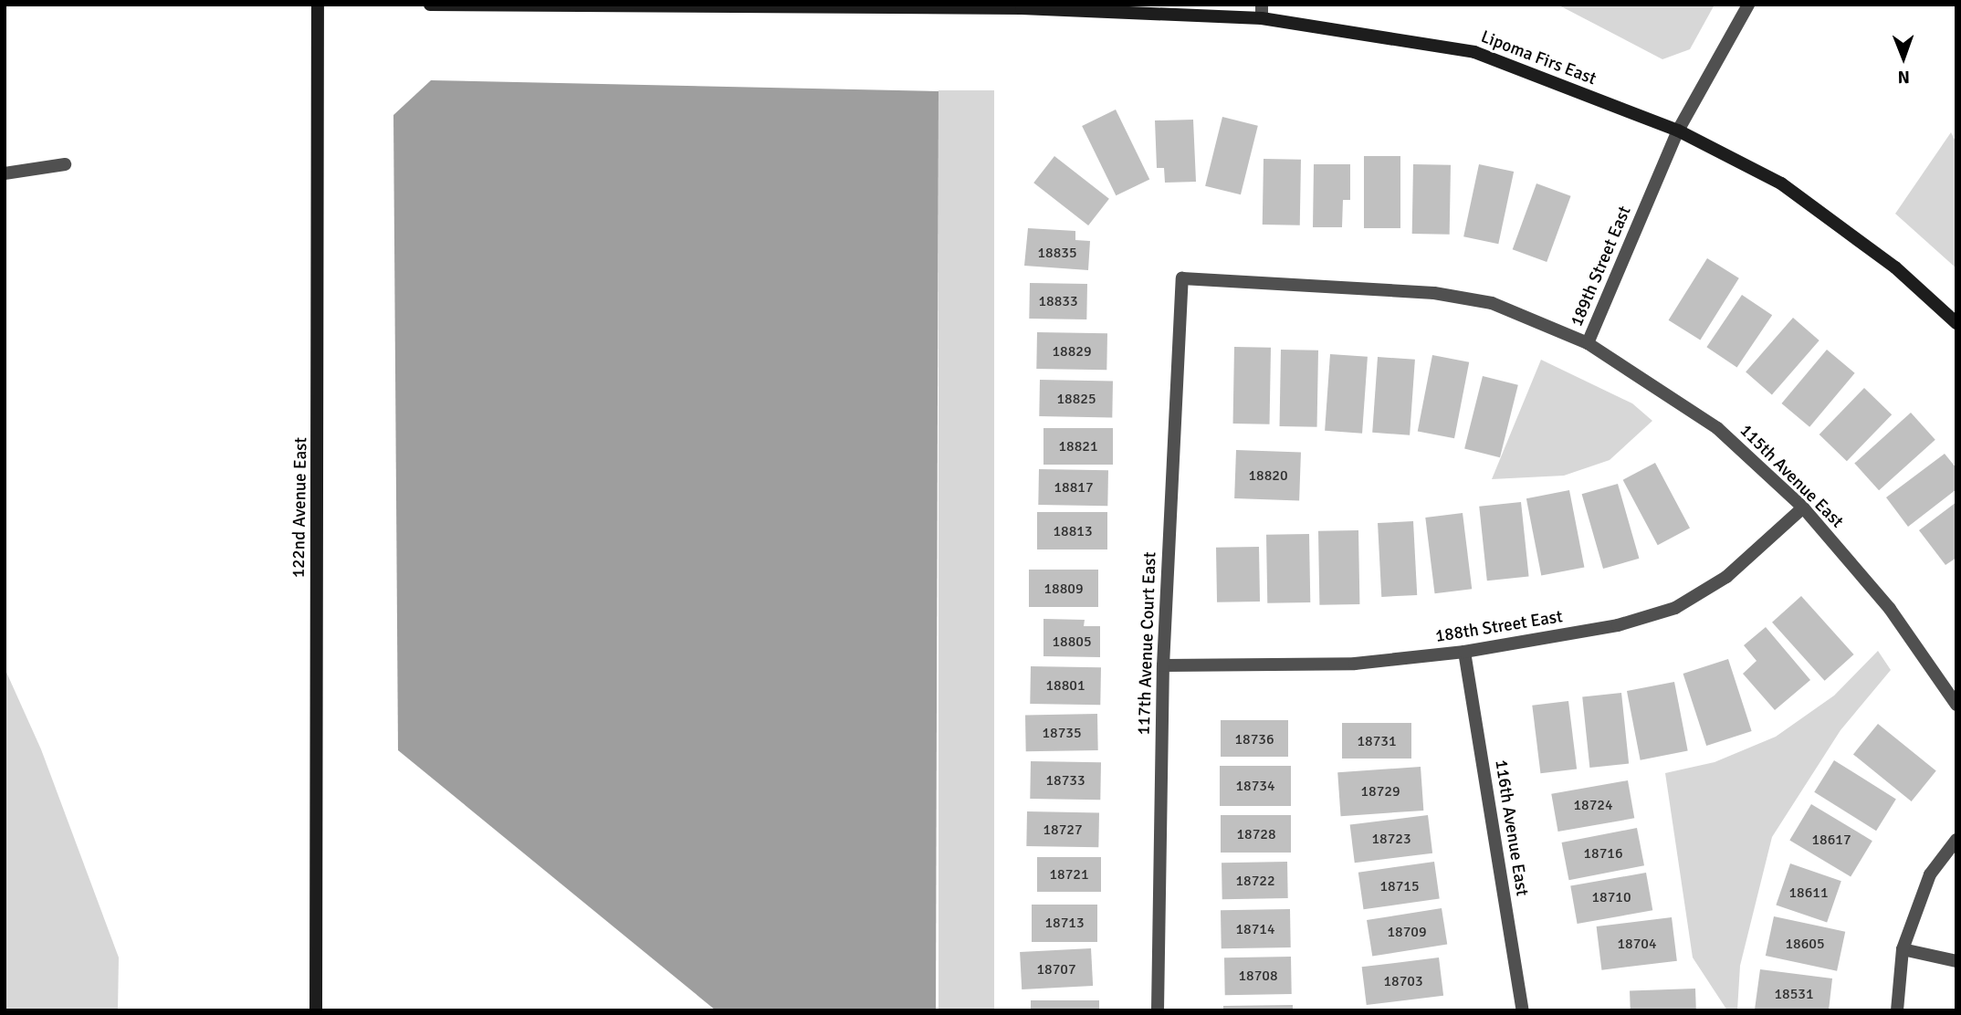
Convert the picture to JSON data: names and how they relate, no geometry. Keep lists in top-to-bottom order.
{
  "streets": {
    "street": [
      "Lipoma Firs East",
      "189th Street East",
      "115th Avenue East",
      "122nd Avenue East",
      "188th Street East",
      "117th Avenue Court East",
      "116th Avenue East"
    ]
  },
  "crossings": [
    ["Lipoma Firs East", "189th Street East"],
    ["189th Street East", "115th Avenue East"],
    ["189th Street East", "117th Avenue Court East"],
    ["115th Avenue East", "188th Street East"],
    ["188th Street East", "117th Avenue Court East"],
    ["188th Street East", "116th Avenue East"]
  ],
  "house_numbers": [
    "18835",
    "18833",
    "18829",
    "18825",
    "18821",
    "18820",
    "18817",
    "18813",
    "18809",
    "18805",
    "18801",
    "18735",
    "18736",
    "18731",
    "18733",
    "18734",
    "18729",
    "18724",
    "18727",
    "18728",
    "18723",
    "18617",
    "18716",
    "18721",
    "18722",
    "18715",
    "18611",
    "18710",
    "18713",
    "18714",
    "18709",
    "18704",
    "18605",
    "18707",
    "18708",
    "18703",
    "18531"
  ],
  "north": "bottom"
}
